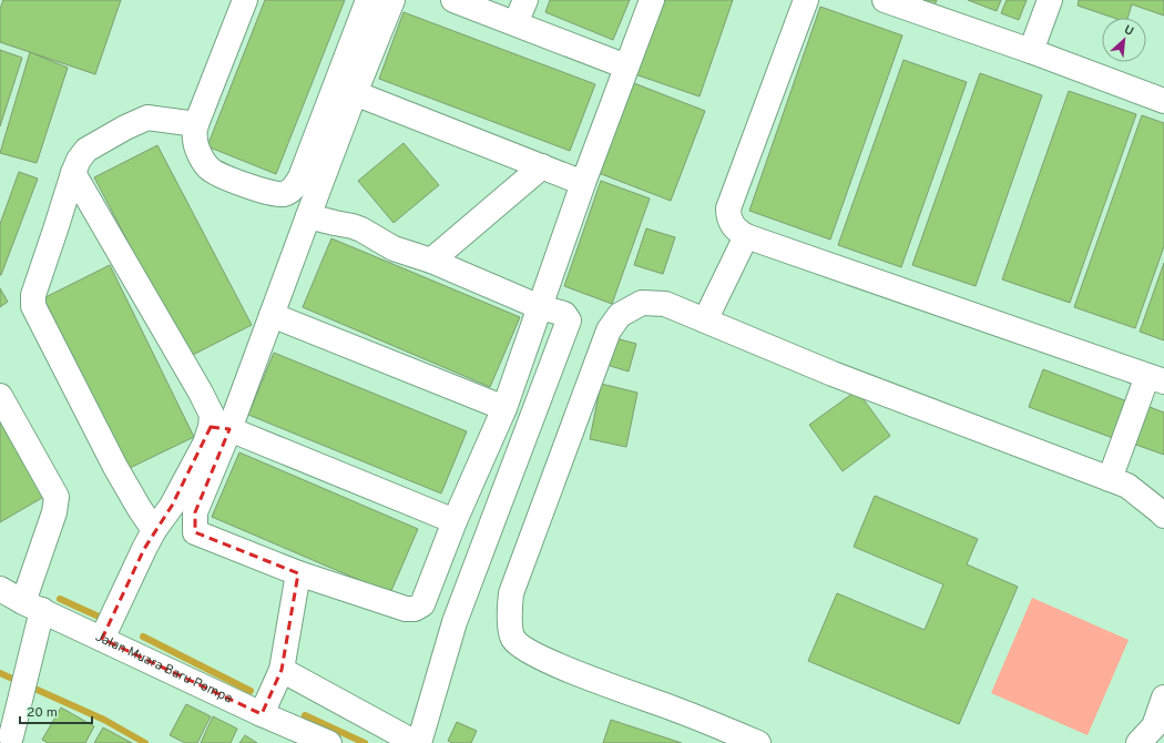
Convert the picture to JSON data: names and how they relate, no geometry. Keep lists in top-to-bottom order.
{
  "streets": {
    "street": ["Jalan Muara Baru Pompa"]
  },
  "scale_bar": "20 m",
  "north": "top right"
}
